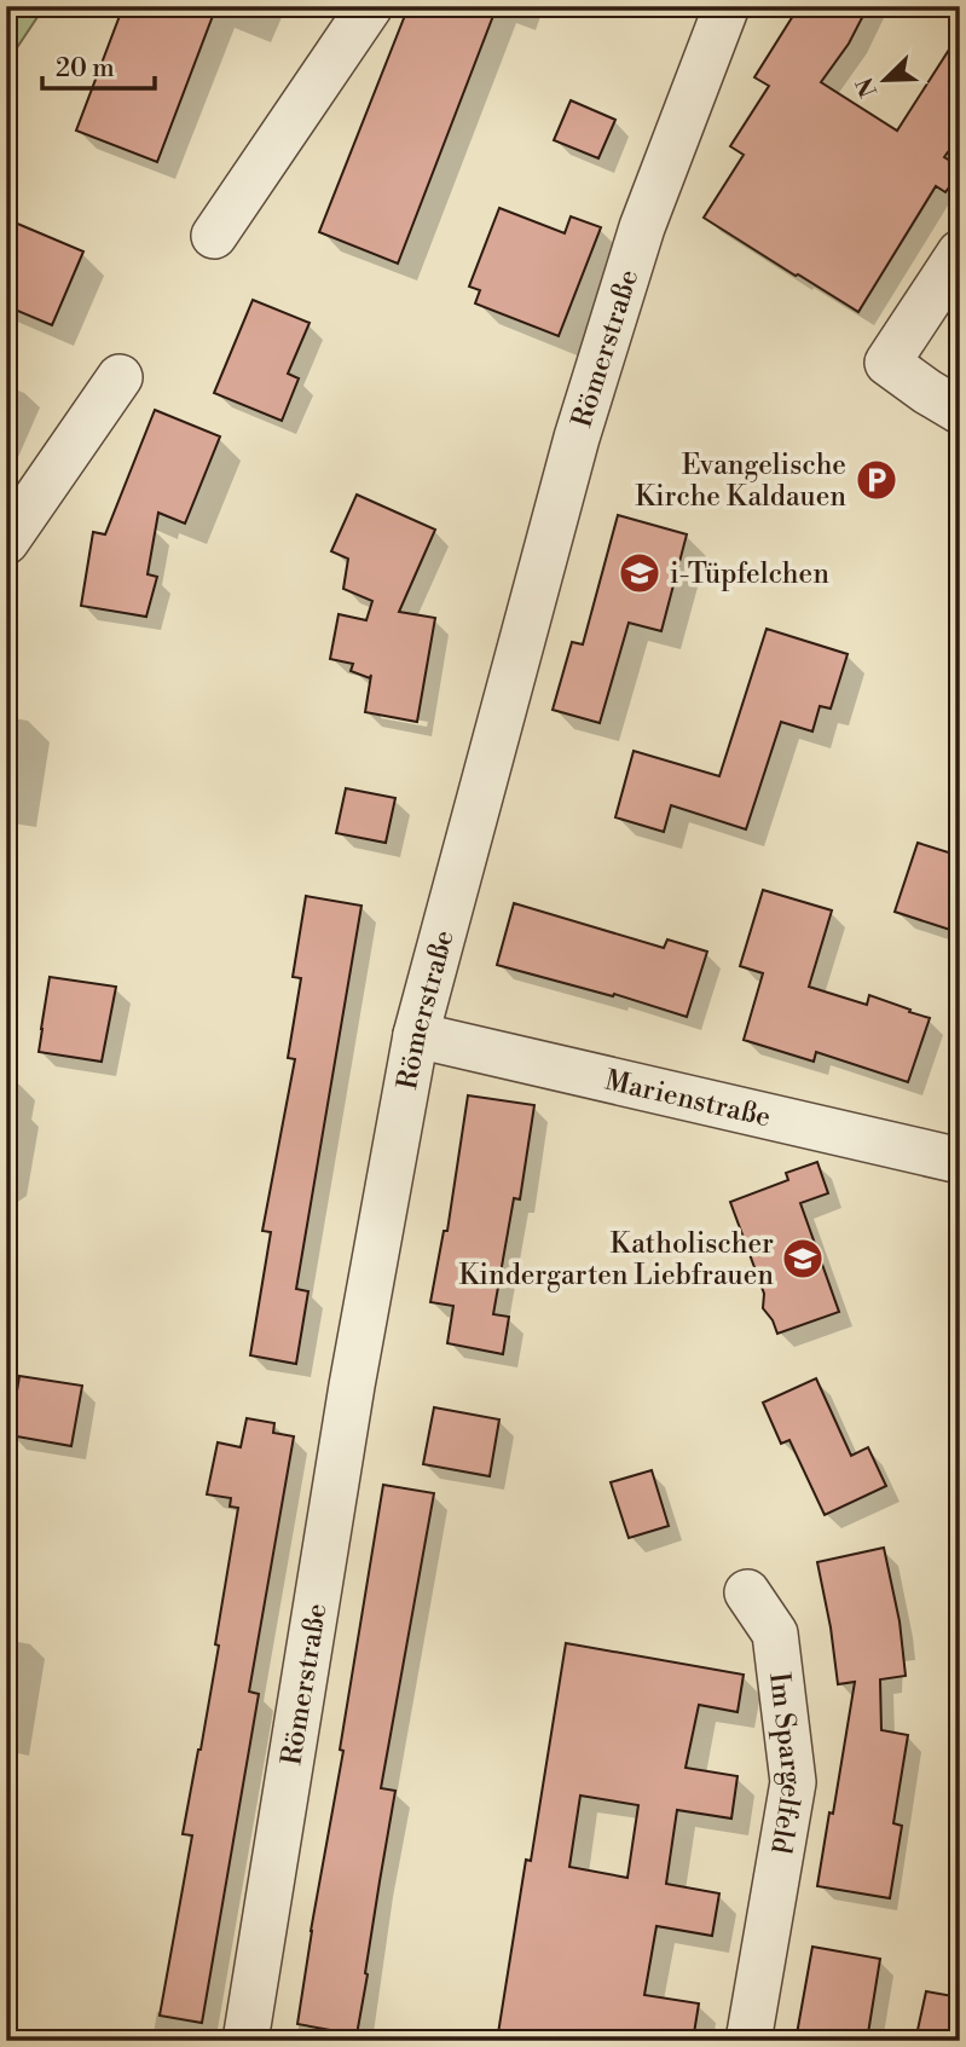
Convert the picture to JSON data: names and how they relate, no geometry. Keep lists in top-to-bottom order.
{
  "streets": {
    "street": ["Römerstraße", "Marienstraße", "Im Spargelfeld"]
  },
  "crossings": [
    ["Römerstraße", "Marienstraße"]
  ],
  "places": {
    "parking": ["Evangelische Kirche Kaldauen"],
    "school or university": ["i-Tüpfelchen", "Katholischer Kindergarten Liebfrauen"]
  },
  "scale_bar": "20 m",
  "north": "bottom left"
}
